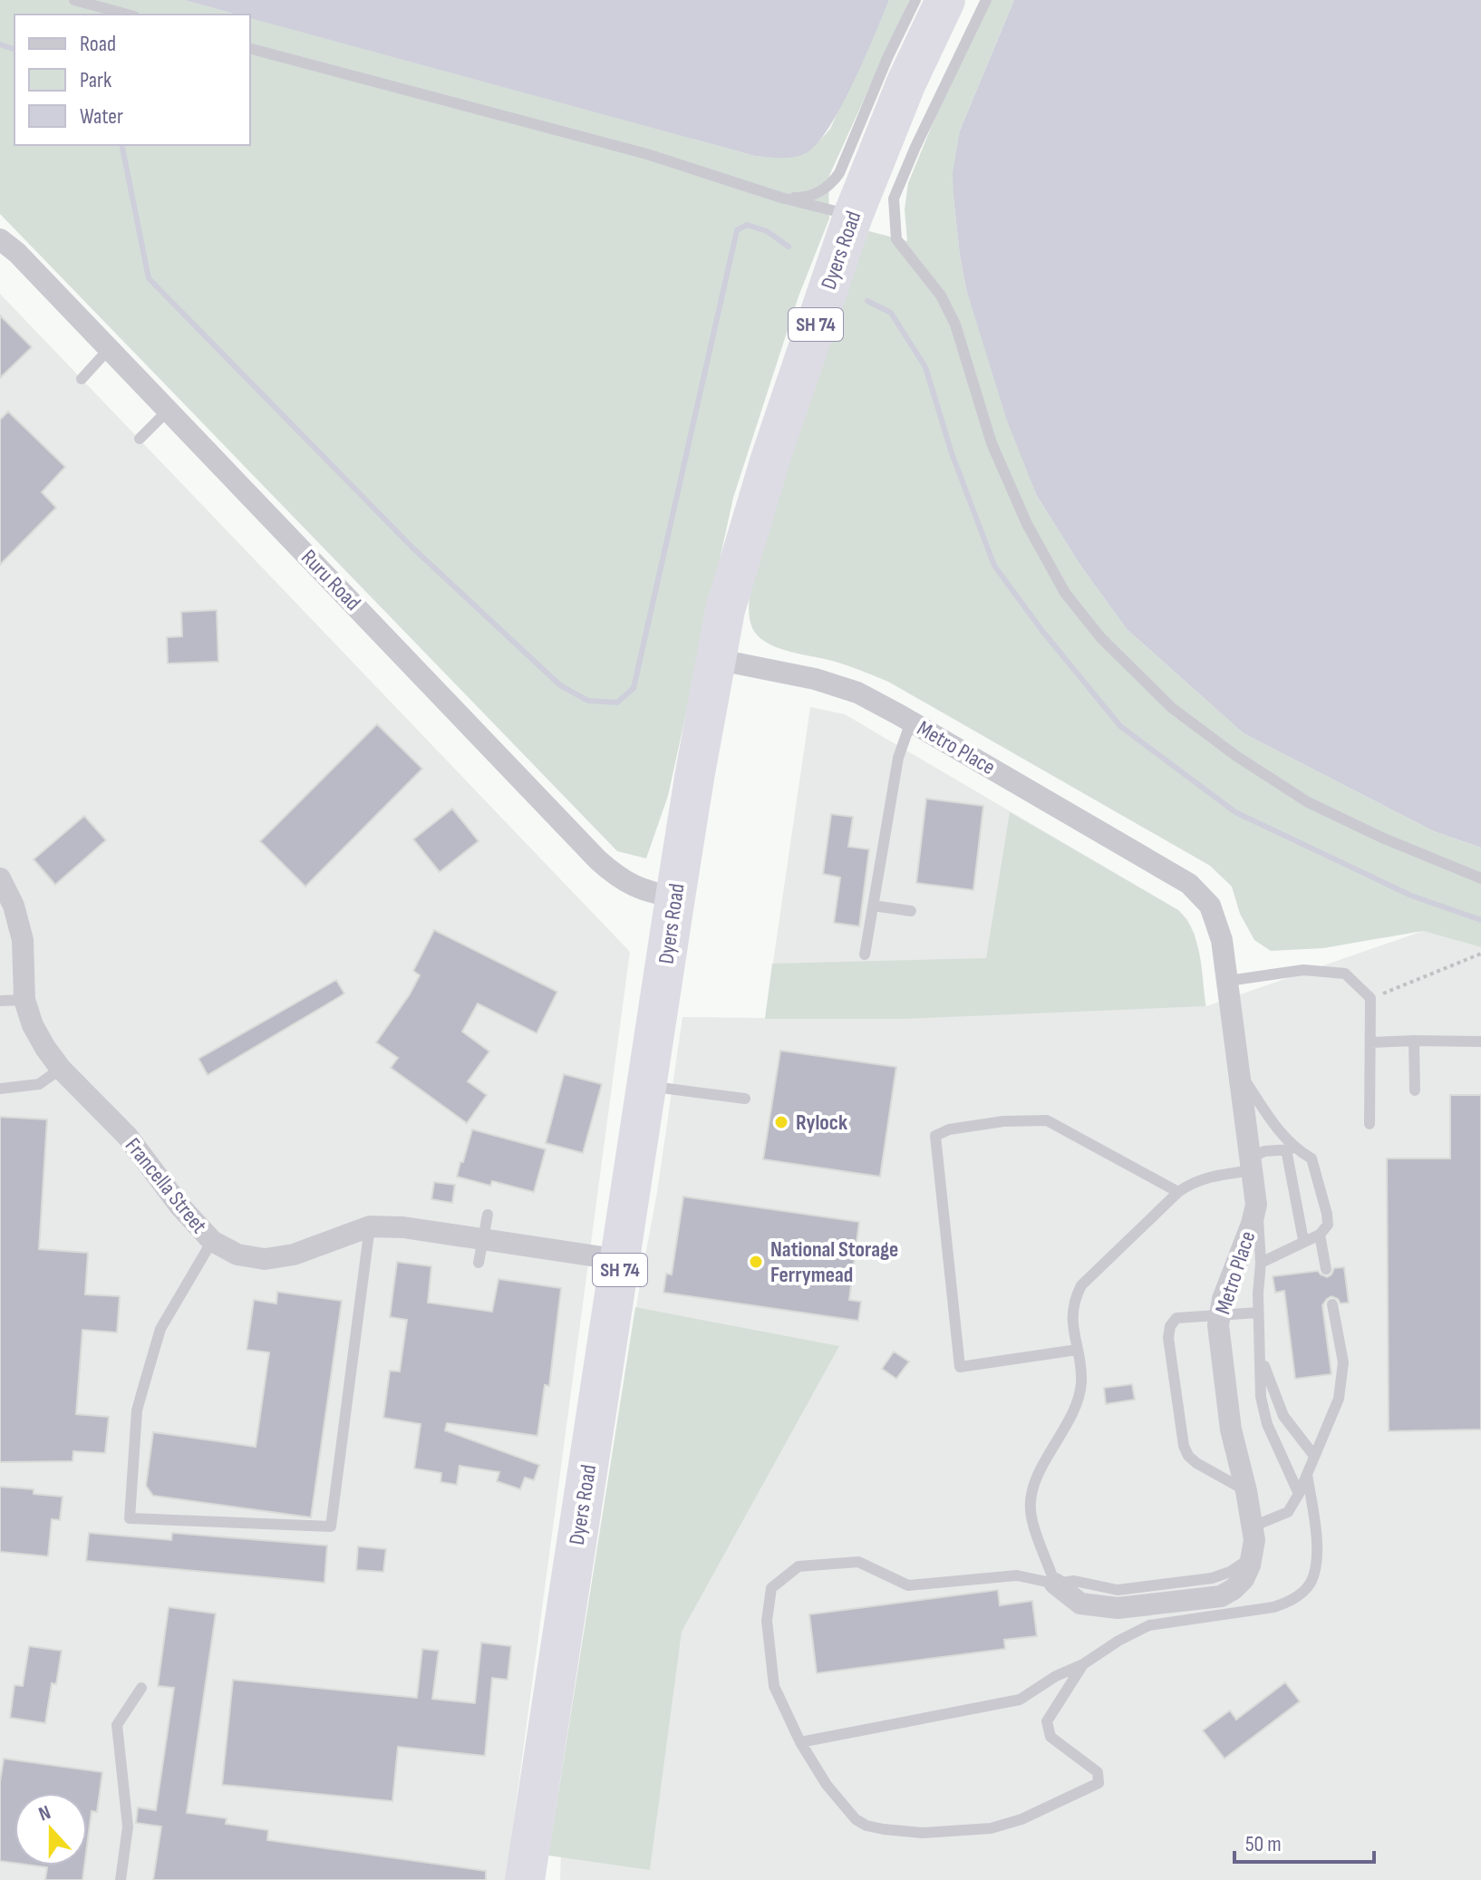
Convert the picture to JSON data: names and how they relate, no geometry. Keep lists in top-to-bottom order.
{
  "streets": {
    "highway": ["Dyers Road", "SH 74"],
    "street": ["Ruru Road", "Metro Place", "Francella Street"]
  },
  "crossings": [
    ["Dyers Road", "Ruru Road"],
    ["Dyers Road", "Metro Place"],
    ["Dyers Road", "Francella Street"]
  ],
  "places": ["Rylock", "National Storage Ferrymead"],
  "legend": ["Road", "Park", "Water"],
  "scale_bar": "50 m",
  "north": "top"
}
